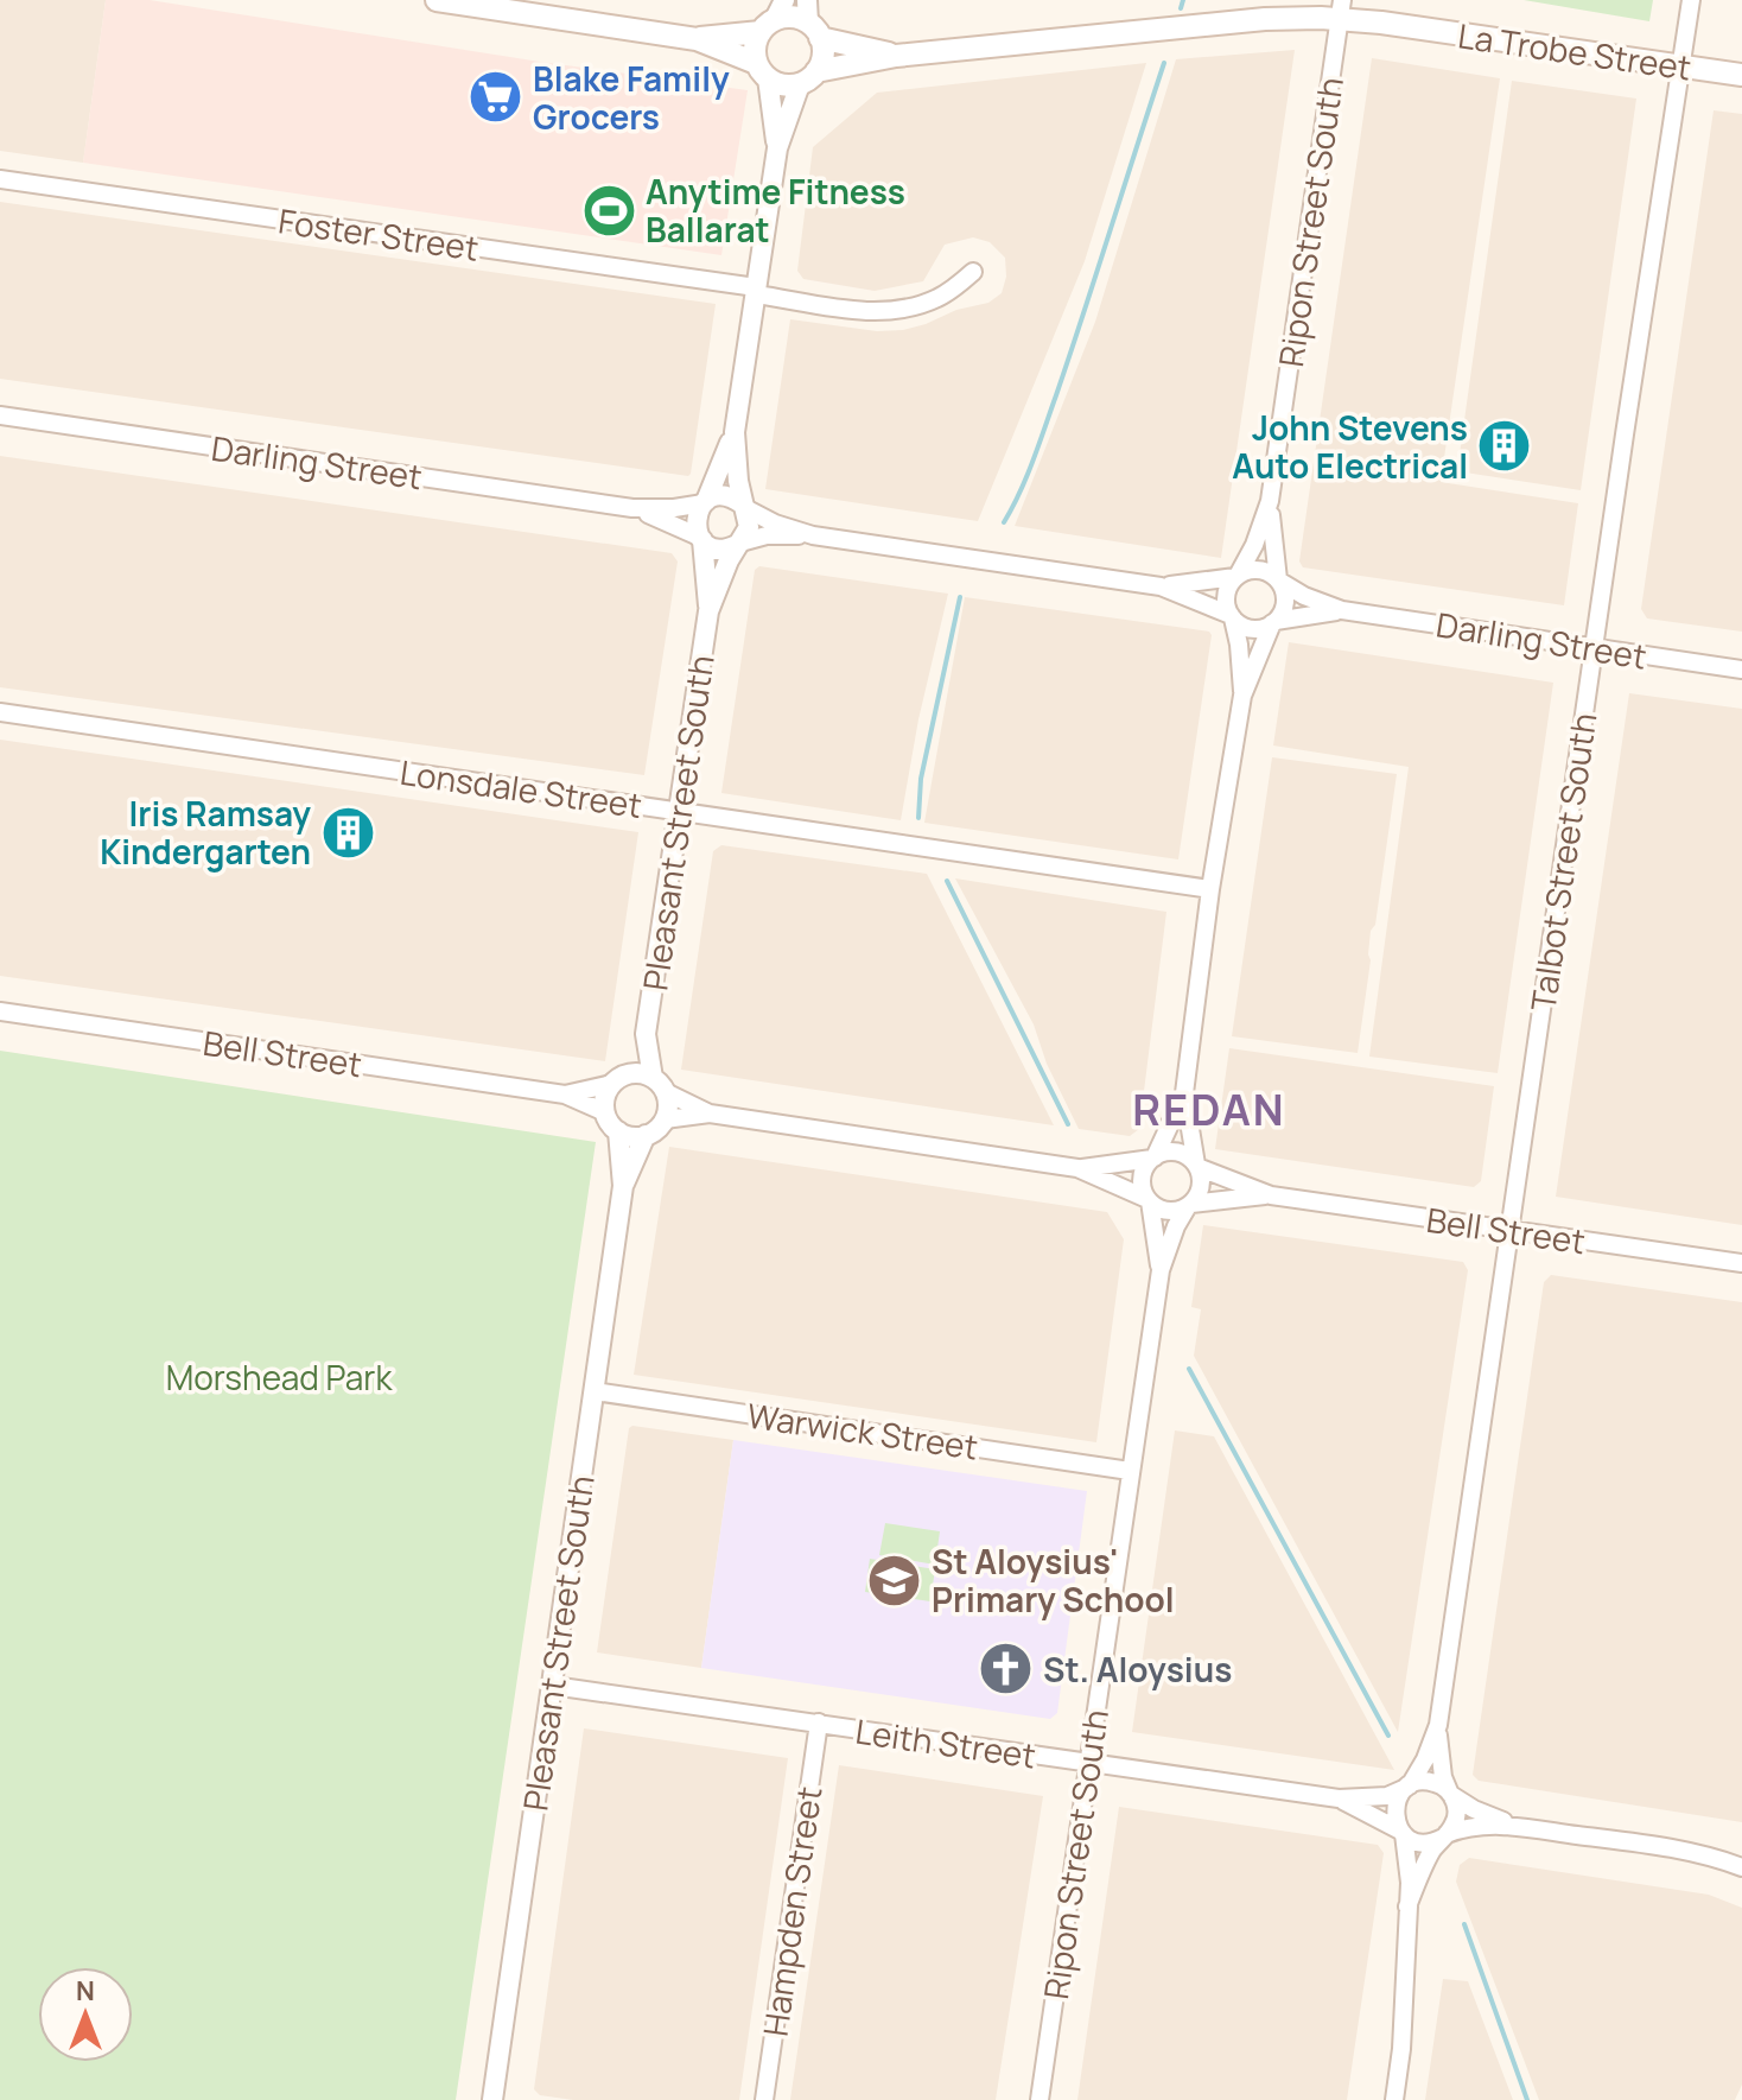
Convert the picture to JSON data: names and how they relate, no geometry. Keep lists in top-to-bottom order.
{
  "streets": {
    "main road": ["La Trobe Street"],
    "street": [
      "Ripon Street South",
      "Foster Street",
      "Darling Street",
      "Lonsdale Street",
      "Pleasant Street South",
      "Talbot Street South",
      "Bell Street",
      "Warwick Street",
      "Leith Street",
      "Hampden Street"
    ]
  },
  "crossings": [
    ["La Trobe Street", "Ripon Street South"],
    ["La Trobe Street", "Talbot Street South"],
    ["Ripon Street South", "Darling Street"],
    ["Ripon Street South", "Bell Street"],
    ["Ripon Street South", "Warwick Street"],
    ["Ripon Street South", "Leith Street"],
    ["Darling Street", "Pleasant Street South"],
    ["Darling Street", "Talbot Street South"],
    ["Lonsdale Street", "Pleasant Street South"],
    ["Pleasant Street South", "Bell Street"],
    ["Pleasant Street South", "Warwick Street"],
    ["Pleasant Street South", "Leith Street"],
    ["Talbot Street South", "Bell Street"],
    ["Talbot Street South", "Leith Street"],
    ["Leith Street", "Hampden Street"]
  ],
  "districts": ["REDAN"],
  "parks": ["Morshead Park"],
  "places": {
    "supermarket": ["Blake Family Grocers"],
    "sports": ["Anytime Fitness Ballarat"],
    "building": ["John Stevens Auto Electrical", "Iris Ramsay Kindergarten"],
    "school or university": ["St Aloysius' Primary School"],
    "church": ["St. Aloysius"]
  },
  "north": "top"
}
